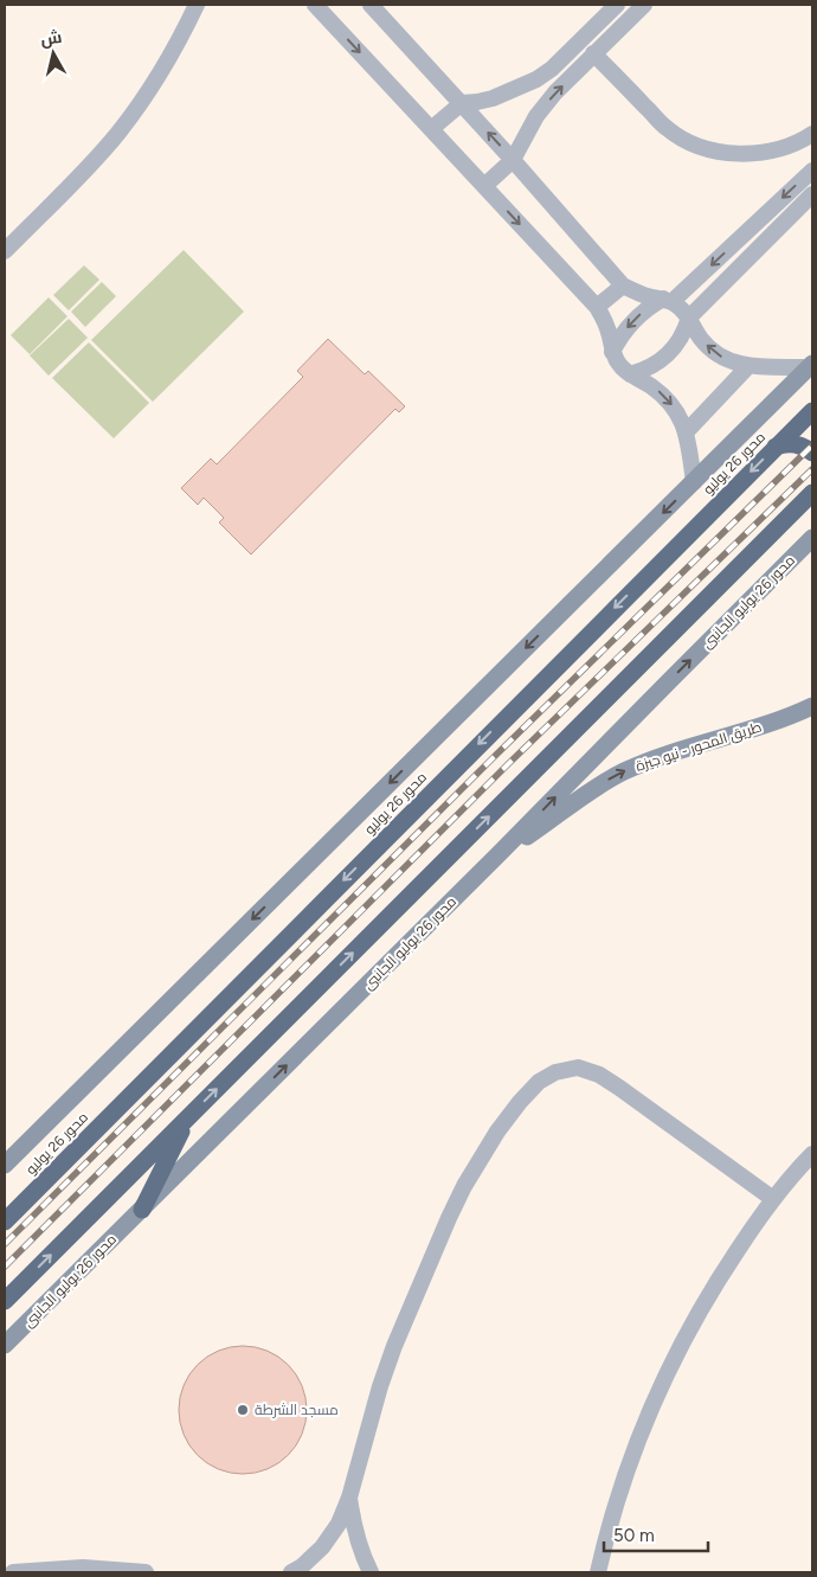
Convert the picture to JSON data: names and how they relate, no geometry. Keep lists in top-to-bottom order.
{
  "streets": {
    "highway": ["محور 26 يوليو"],
    "main road": ["محور 26 يوليو الجانبى", "طريق المحور - نيو جيزة"]
  },
  "crossings": [
    ["محور 26 يوليو الجانبى", "طريق المحور - نيو جيزة"]
  ],
  "places": ["مسجد الشرطة"],
  "scale_bar": "50 m",
  "north": "top"
}
